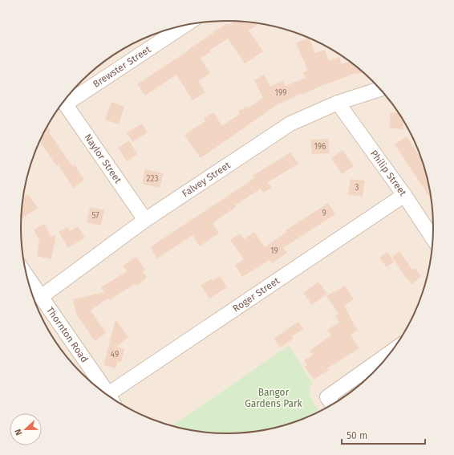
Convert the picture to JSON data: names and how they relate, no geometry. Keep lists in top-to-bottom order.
{
  "streets": {
    "street": [
      "Brewster Street",
      "Naylor Street",
      "Philip Street",
      "Falvey Street",
      "Roger Street",
      "Thornton Road"
    ]
  },
  "crossings": [
    ["Naylor Street", "Falvey Street"],
    ["Philip Street", "Falvey Street"],
    ["Philip Street", "Roger Street"],
    ["Falvey Street", "Thornton Road"]
  ],
  "parks": ["Bangor Gardens Park"],
  "house_numbers": [
    "199",
    "196",
    "223",
    "3",
    "9",
    "57",
    "19",
    "49"
  ],
  "scale_bar": "50 m",
  "north": "left"
}
